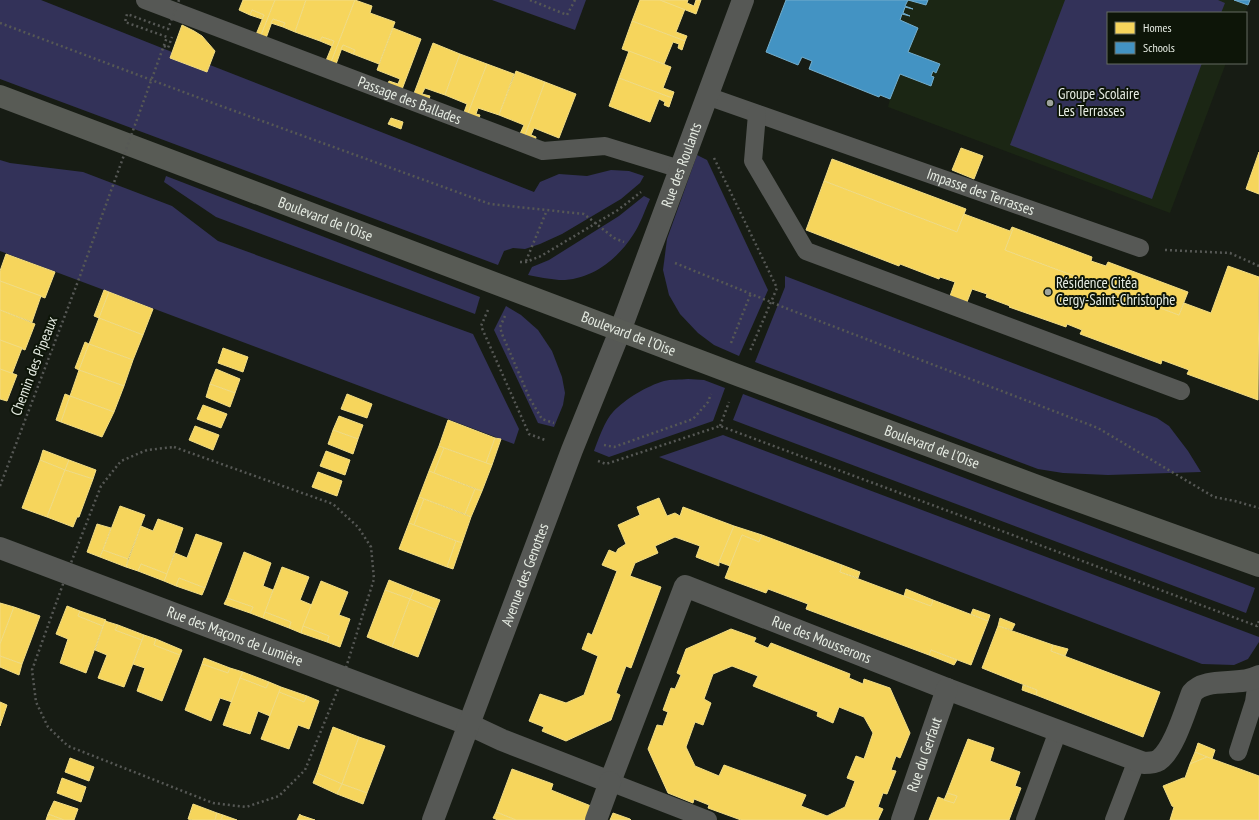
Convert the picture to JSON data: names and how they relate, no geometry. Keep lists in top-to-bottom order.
{
  "streets": {
    "main road": ["Boulevard de l'Oise"],
    "street": [
      "Rue des Roulants",
      "Avenue des Genottes",
      "Rue des Maçons de Lumière",
      "Rue des Mousserons",
      "Rue du Gerfaut"
    ],
    "lane": ["Passage des Ballades", "Impasse des Terrasses"],
    "path": ["Chemin des Pipeaux"]
  },
  "crossings": [
    ["Passage des Ballades", "Rue des Roulants"],
    ["Rue des Roulants", "Impasse des Terrasses"],
    ["Rue des Roulants", "Boulevard de l'Oise"],
    ["Rue des Roulants", "Avenue des Genottes"],
    ["Boulevard de l'Oise", "Avenue des Genottes"],
    ["Avenue des Genottes", "Rue des Maçons de Lumière"],
    ["Rue des Mousserons", "Rue du Gerfaut"]
  ],
  "places": ["Groupe Scolaire Les Terrasses", "Résidence Citéa Cergy-Saint-Christophe"],
  "legend": ["Homes", "Schools"]
}
